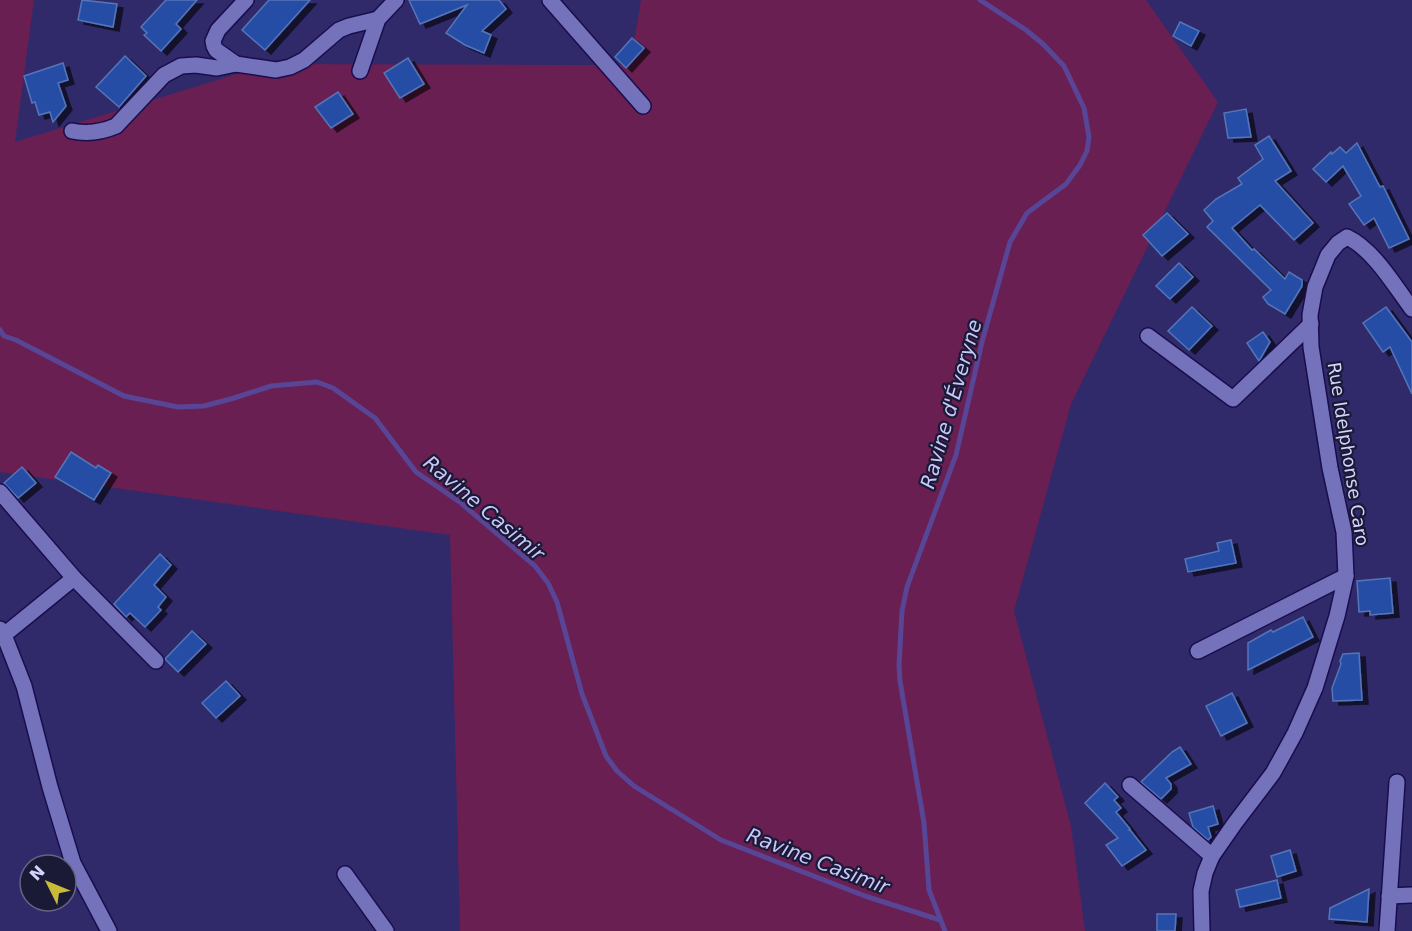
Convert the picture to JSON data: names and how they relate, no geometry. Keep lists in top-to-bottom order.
{
  "streets": {
    "street": ["Rue Idelphonse Caro"]
  },
  "water": ["Ravine d'Éveryne", "Ravine Casimir"],
  "north": "top left"
}
